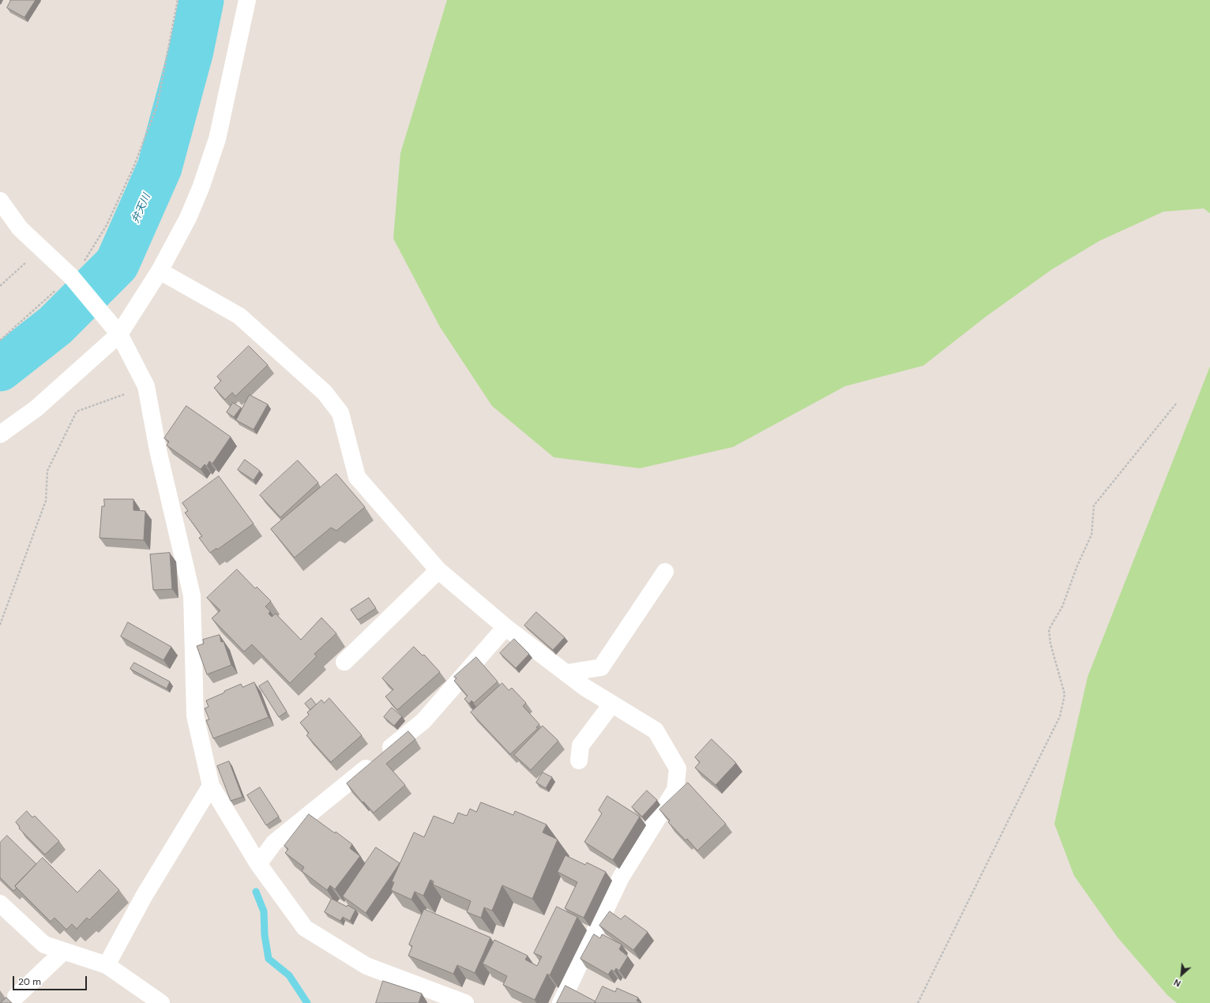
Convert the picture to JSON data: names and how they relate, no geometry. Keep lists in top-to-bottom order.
{
  "water": ["弁天川"],
  "scale_bar": "20 m",
  "north": "bottom left"
}
